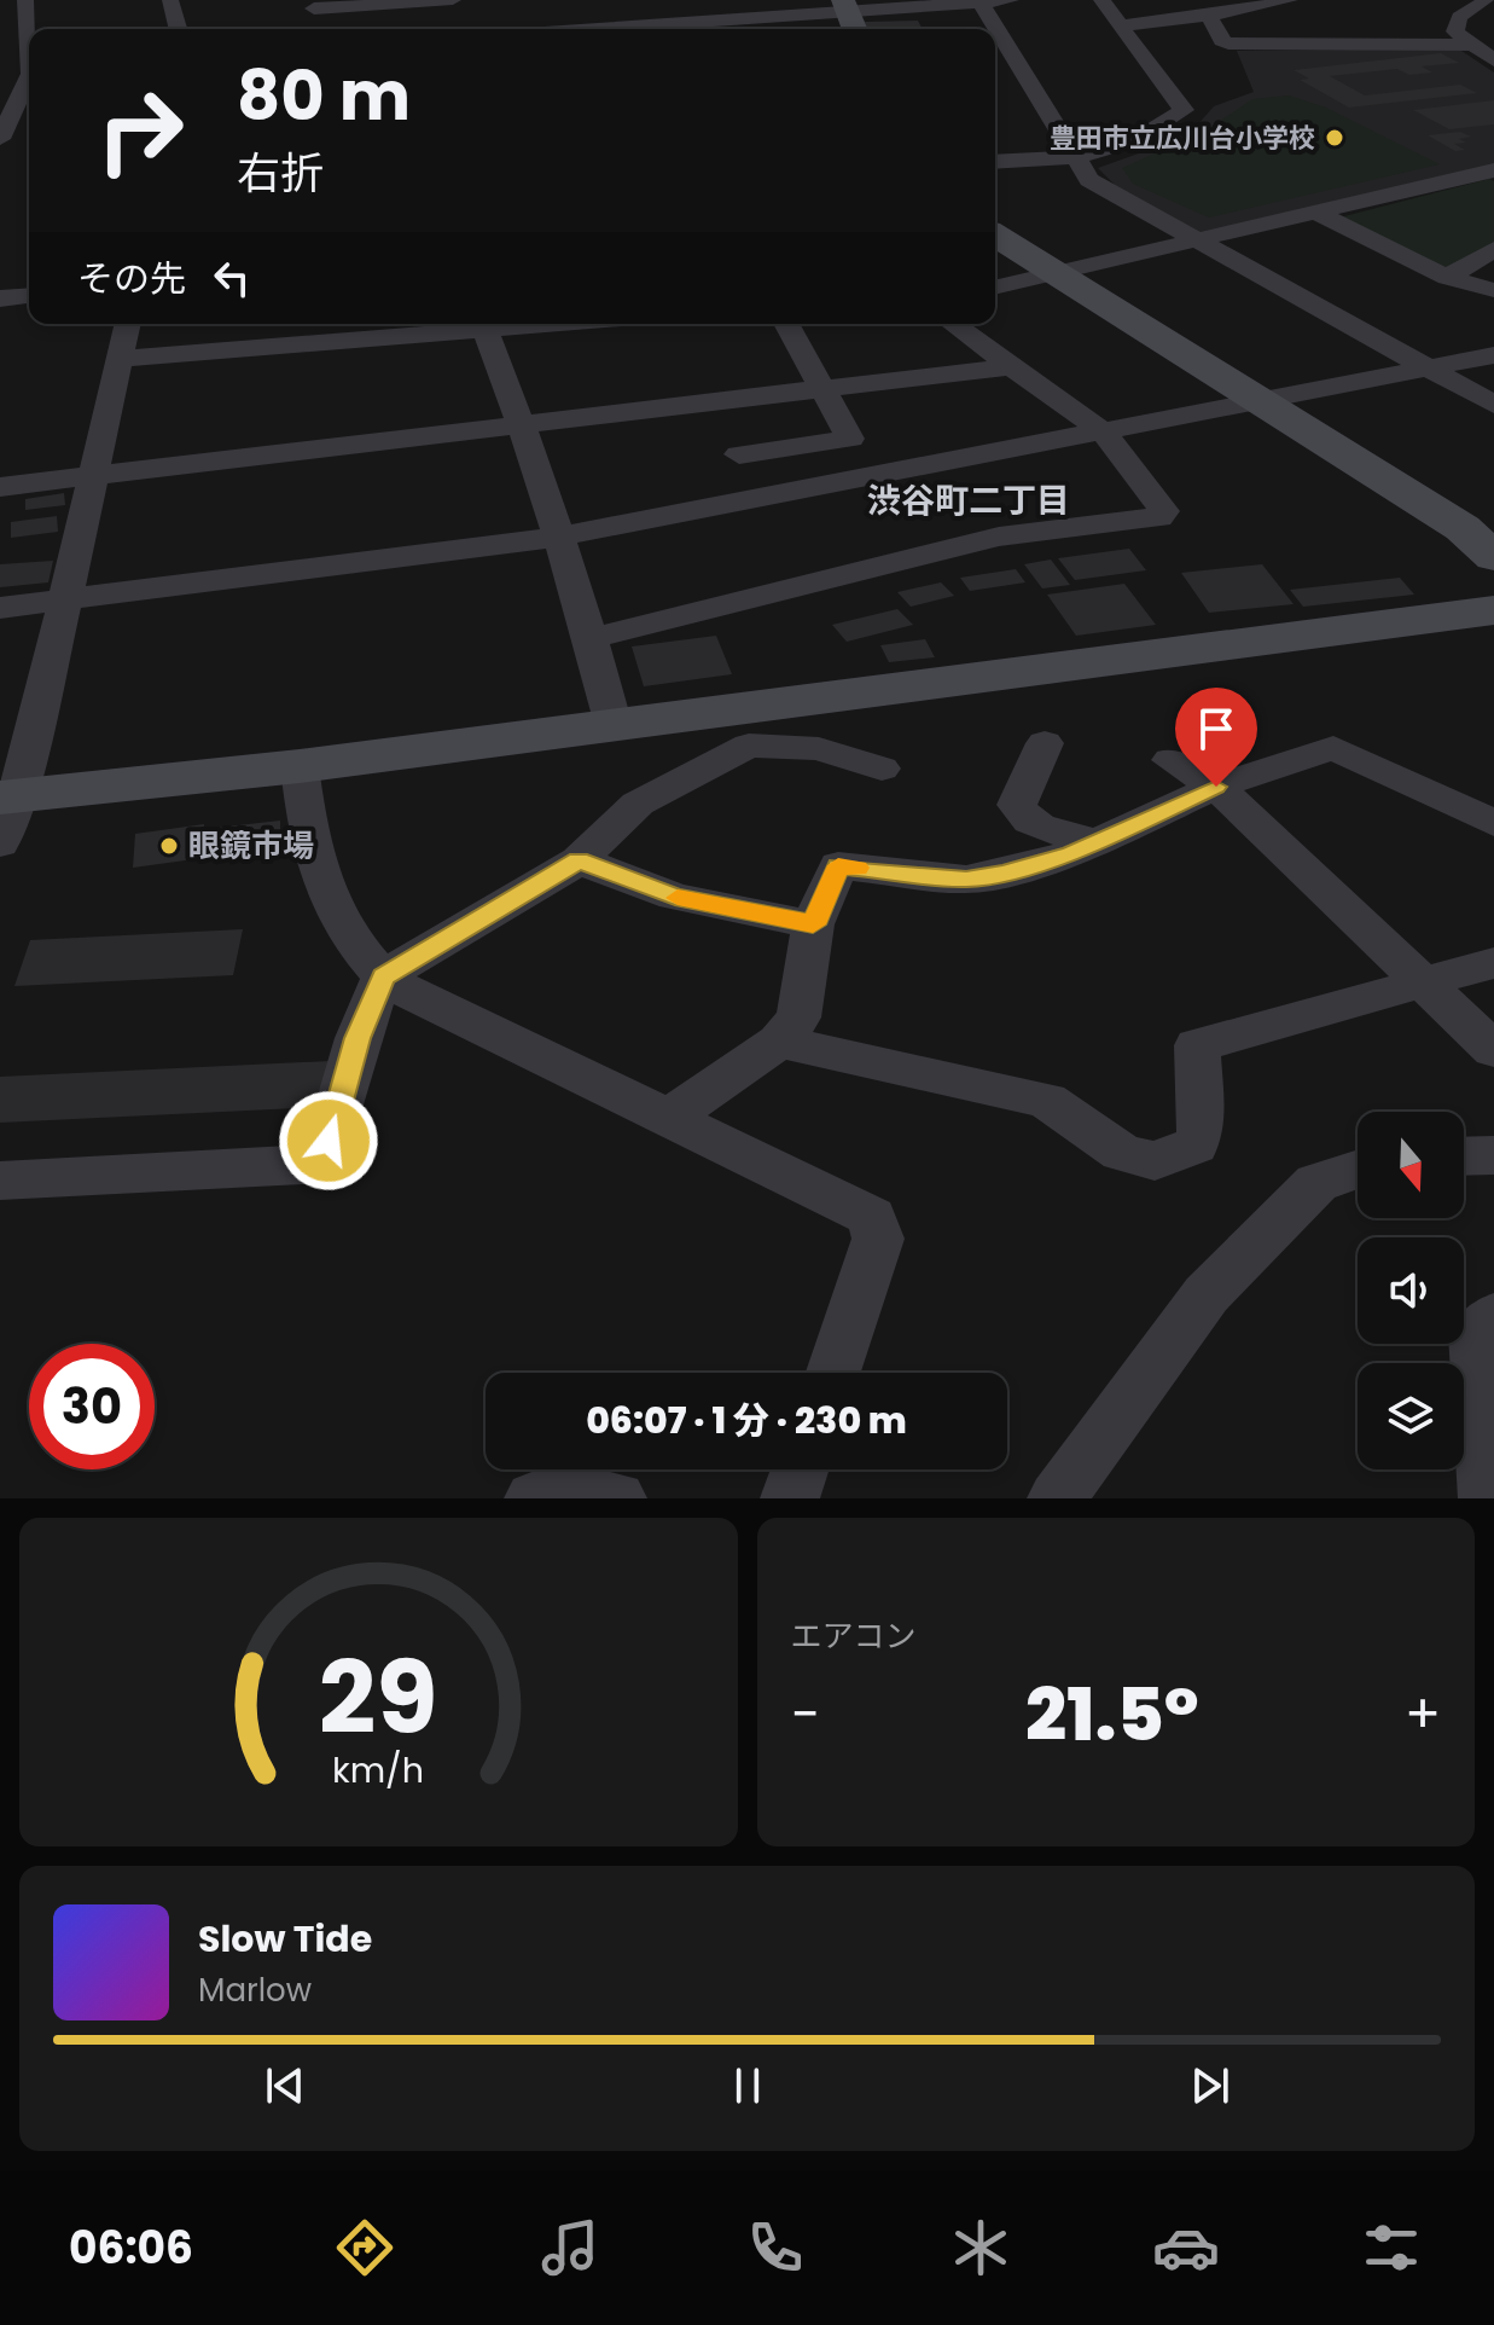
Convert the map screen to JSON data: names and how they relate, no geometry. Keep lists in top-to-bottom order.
{
  "districts": ["渋谷町二丁目"],
  "places": ["豊田市立広川台小学校", "眼鏡市場"],
  "north": "bottom",
  "page": {
    "turn": ["80 m", "右折"],
    "then": "その先",
    "limit": "30",
    "trip": "06:07 · 1 分 · 230 m",
    "tile": "エアコン",
    "heat": ["−", "21.5°", "+"],
    "song": ["Slow Tide", "Marlow"],
    "tabs": "06:06",
    "gauge": ["29", "km/h"]
  }
}
